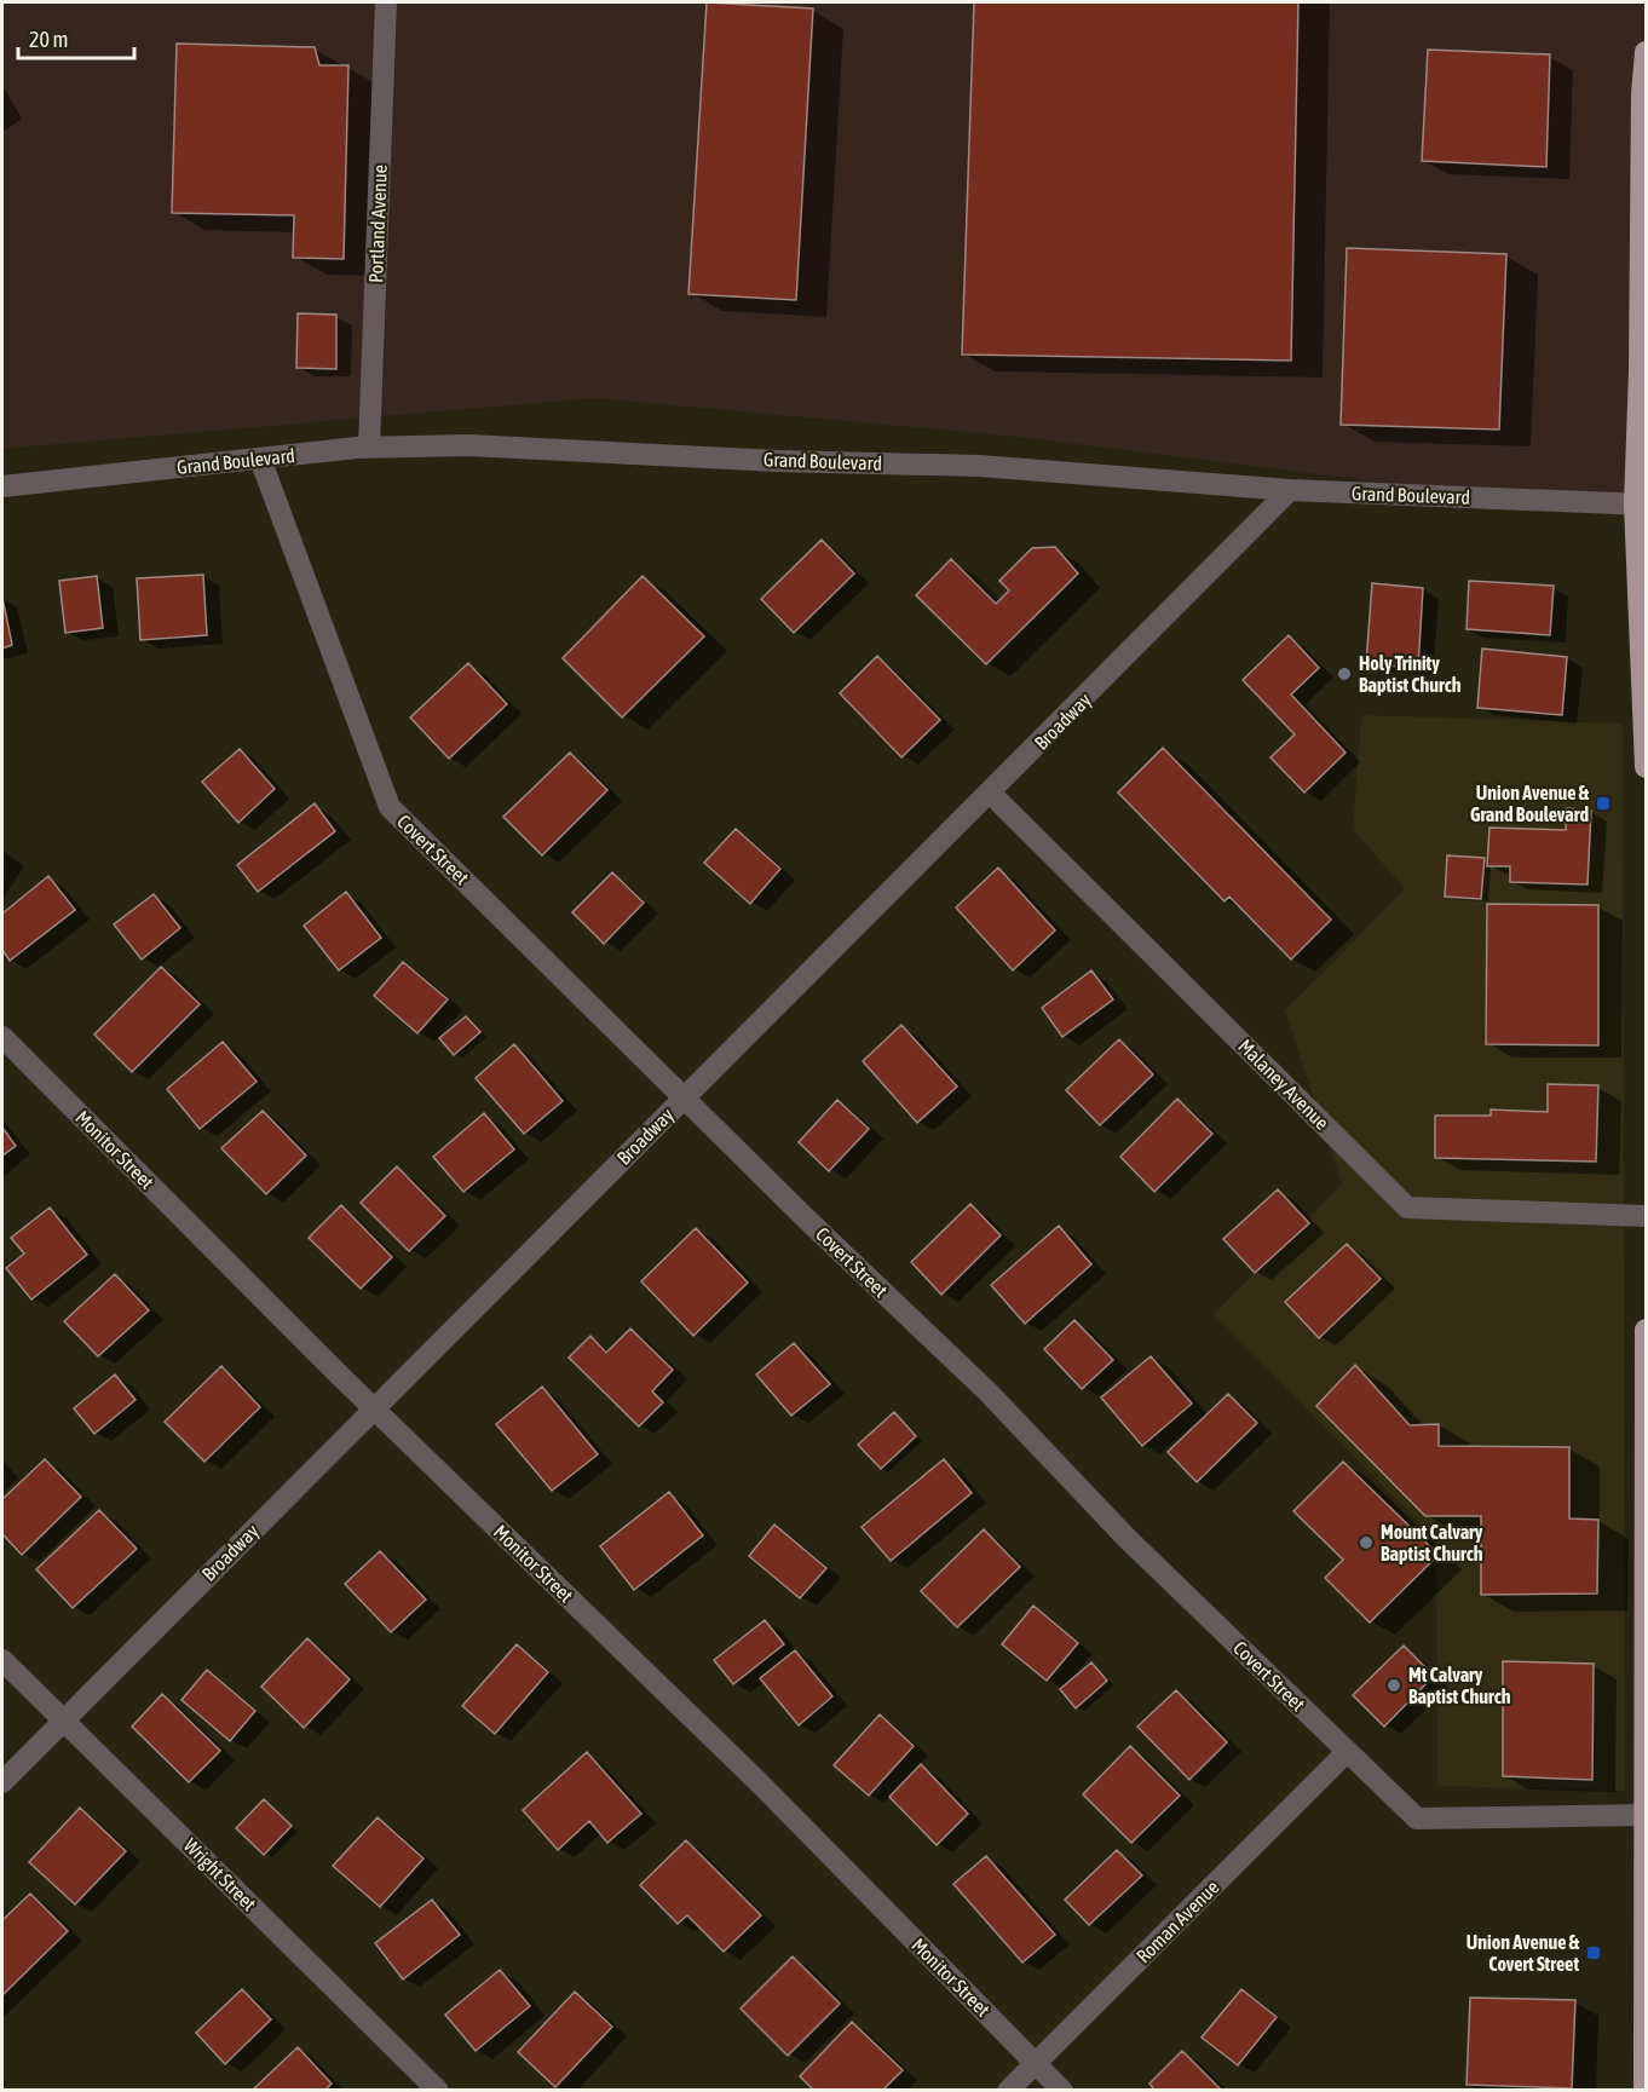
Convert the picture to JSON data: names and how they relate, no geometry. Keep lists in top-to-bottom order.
{
  "streets": {
    "street": [
      "Portland Avenue",
      "Grand Boulevard",
      "Broadway",
      "Covert Street",
      "Malaney Avenue",
      "Monitor Street",
      "Wright Street",
      "Roman Avenue"
    ]
  },
  "crossings": [
    ["Portland Avenue", "Grand Boulevard"],
    ["Grand Boulevard", "Broadway"],
    ["Grand Boulevard", "Covert Street"],
    ["Broadway", "Covert Street"],
    ["Broadway", "Malaney Avenue"],
    ["Broadway", "Monitor Street"],
    ["Broadway", "Wright Street"],
    ["Covert Street", "Roman Avenue"],
    ["Monitor Street", "Roman Avenue"]
  ],
  "places": {
    "other": ["Holy Trinity Baptist Church", "Mount Calvary Baptist Church", "Mt Calvary Baptist Church"],
    "transit": ["Union Avenue & Grand Boulevard", "Union Avenue & Covert Street"]
  },
  "scale_bar": "20 m"
}
